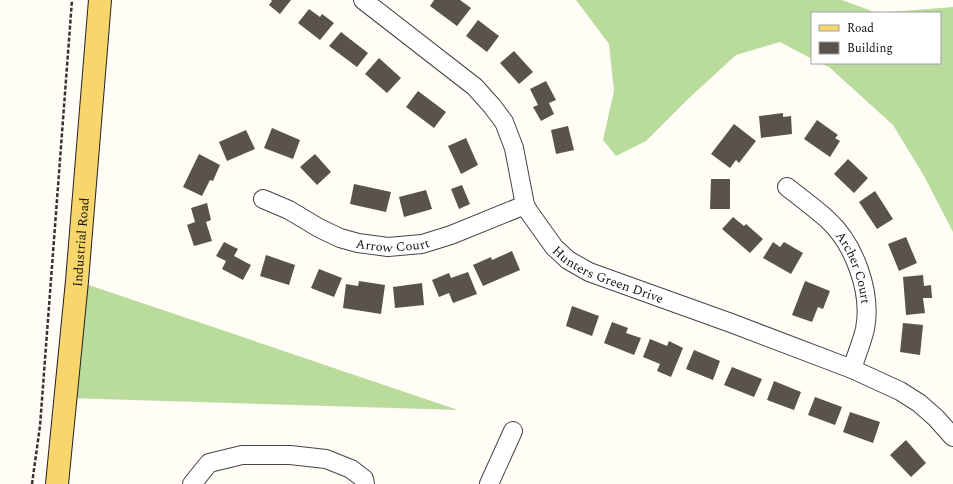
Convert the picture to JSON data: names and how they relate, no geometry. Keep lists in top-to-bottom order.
{
  "streets": {
    "main road": ["Industrial Road"],
    "street": ["Arrow Court", "Archer Court", "Hunters Green Drive"]
  },
  "crossings": [
    ["Arrow Court", "Hunters Green Drive"],
    ["Archer Court", "Hunters Green Drive"]
  ],
  "legend": ["Road", "Building"]
}
